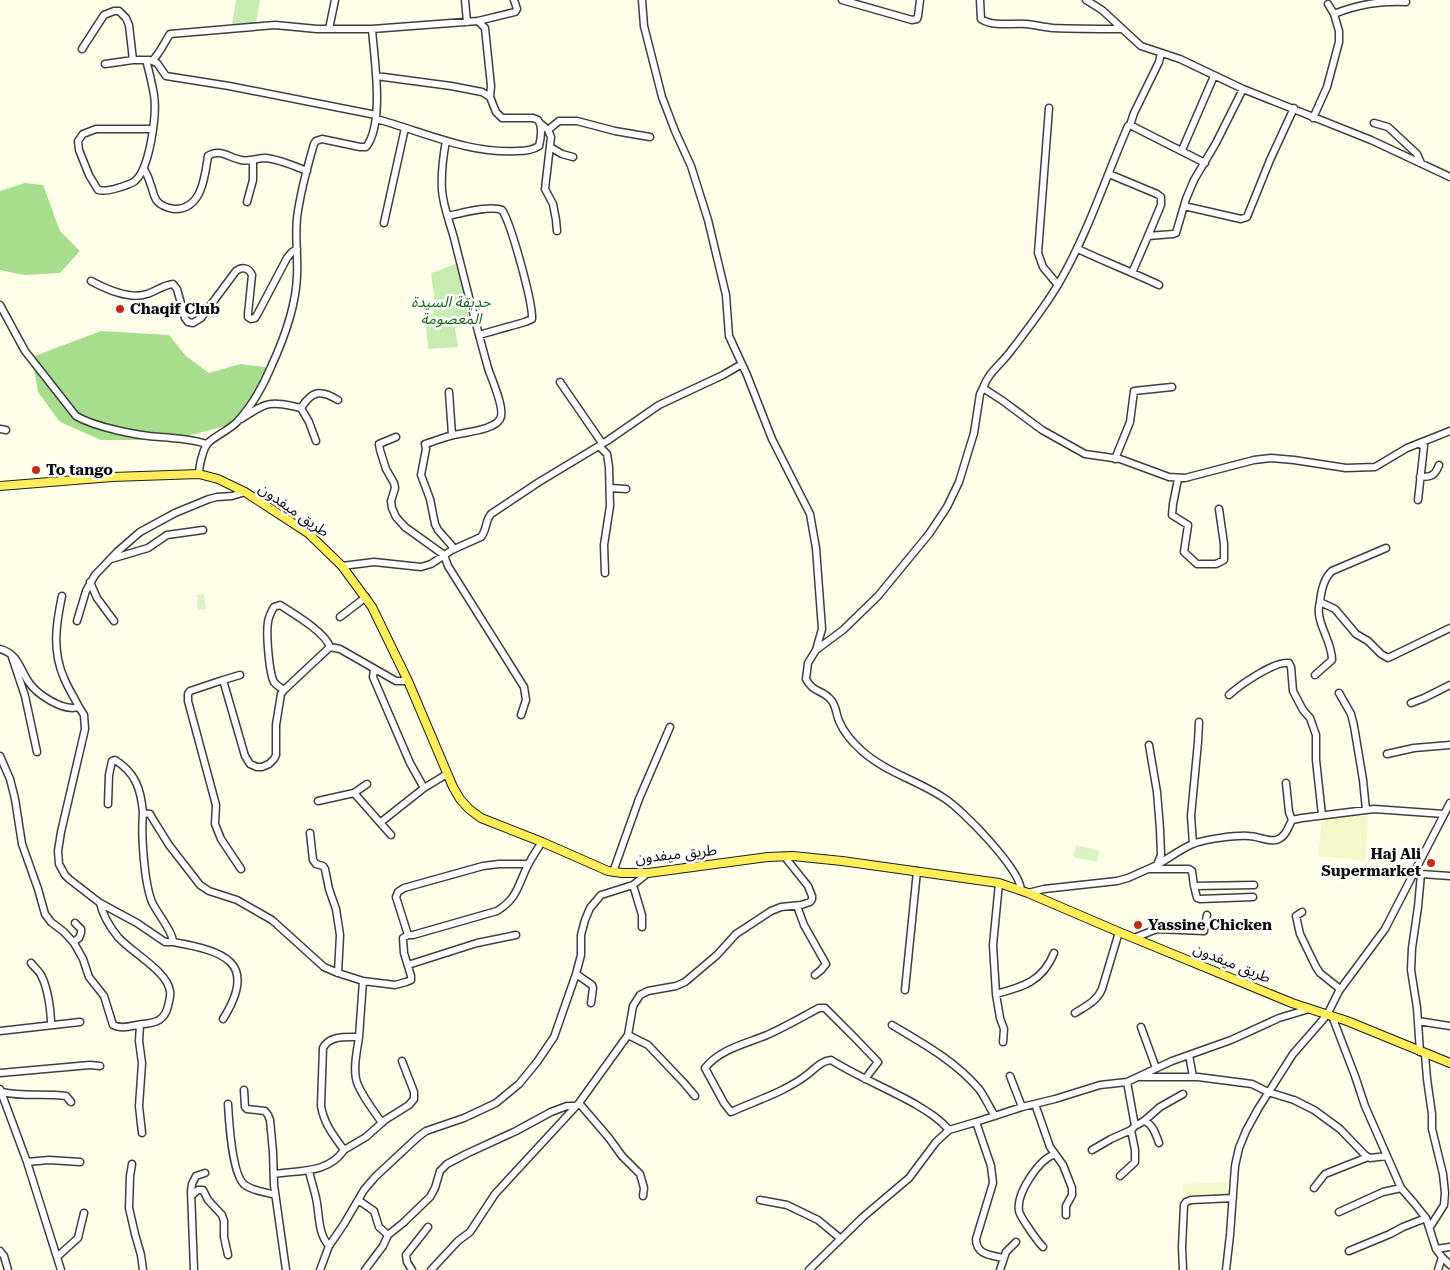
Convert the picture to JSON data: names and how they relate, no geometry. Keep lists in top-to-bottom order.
{
  "streets": {
    "main road": ["طريق ميفدون"]
  },
  "parks": ["حديقة السيدة المعصومة"],
  "places": [
    "Chaqif Club",
    "To tango",
    "Haj Ali Supermarket",
    "Yassine Chicken"
  ]
}
